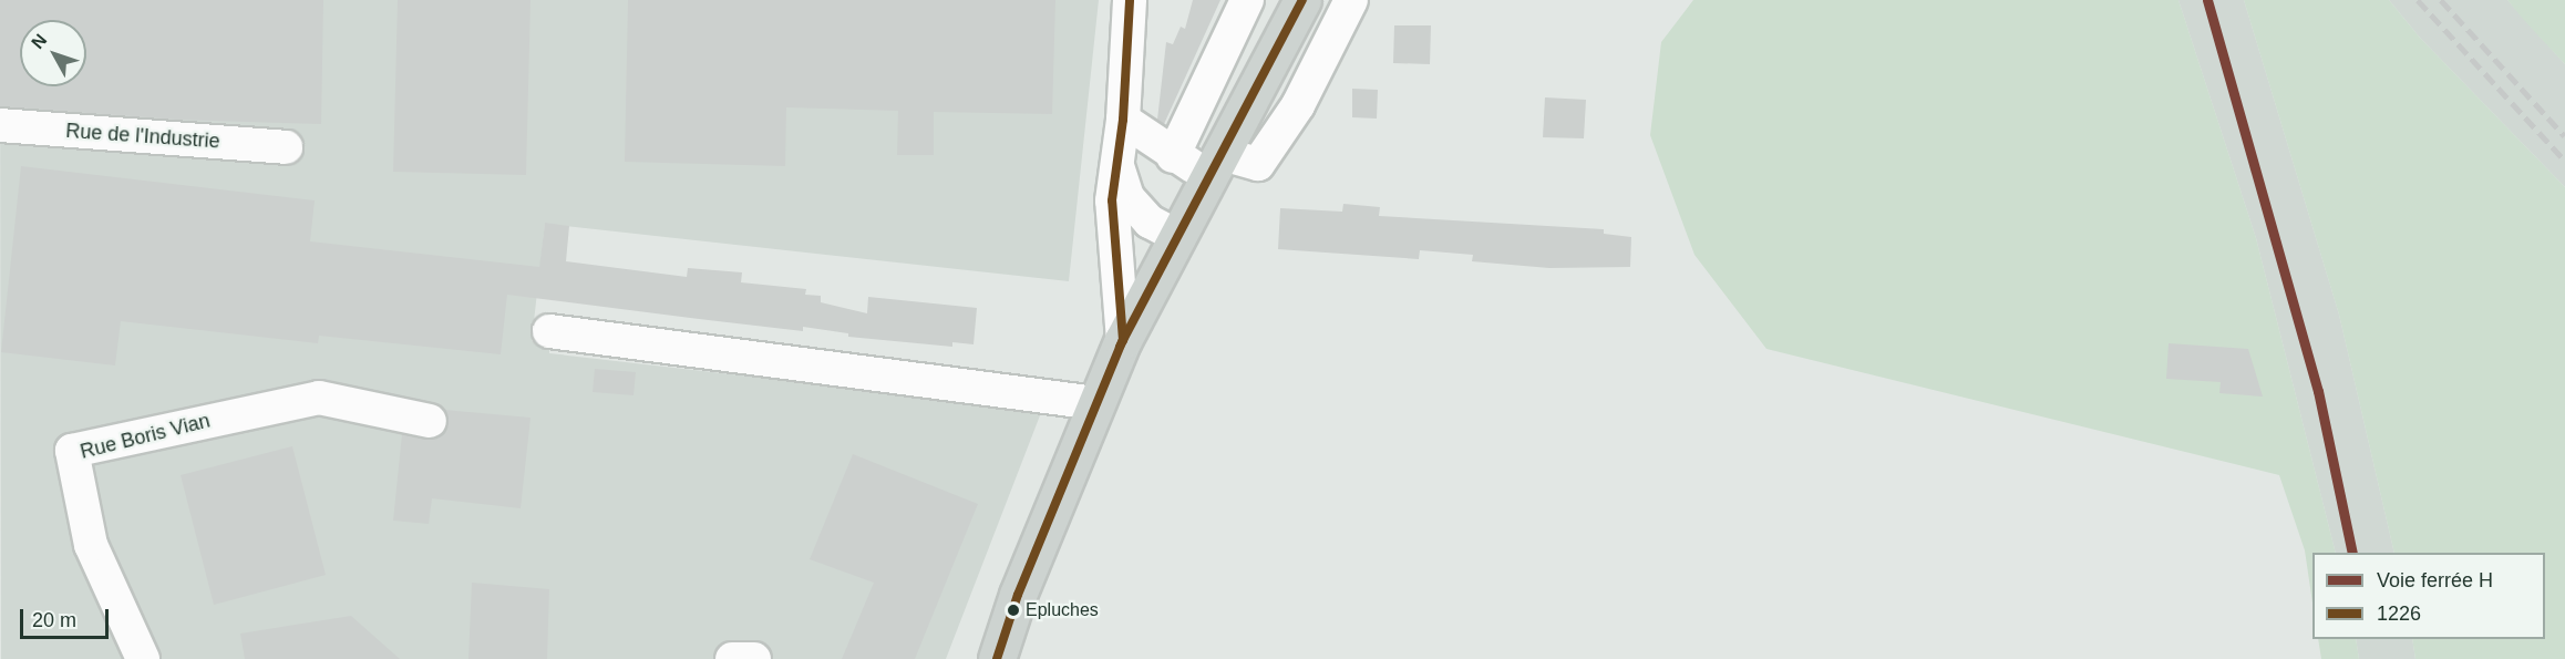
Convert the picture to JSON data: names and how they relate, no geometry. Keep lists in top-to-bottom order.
{
  "streets": {
    "street": ["Rue de l'Industrie", "Rue Boris Vian"]
  },
  "places": ["Epluches"],
  "lines": ["rail line H", "transit line 1226"],
  "legend": ["Voie ferrée H", "1226"],
  "scale_bar": "20 m",
  "north": "top left"
}
